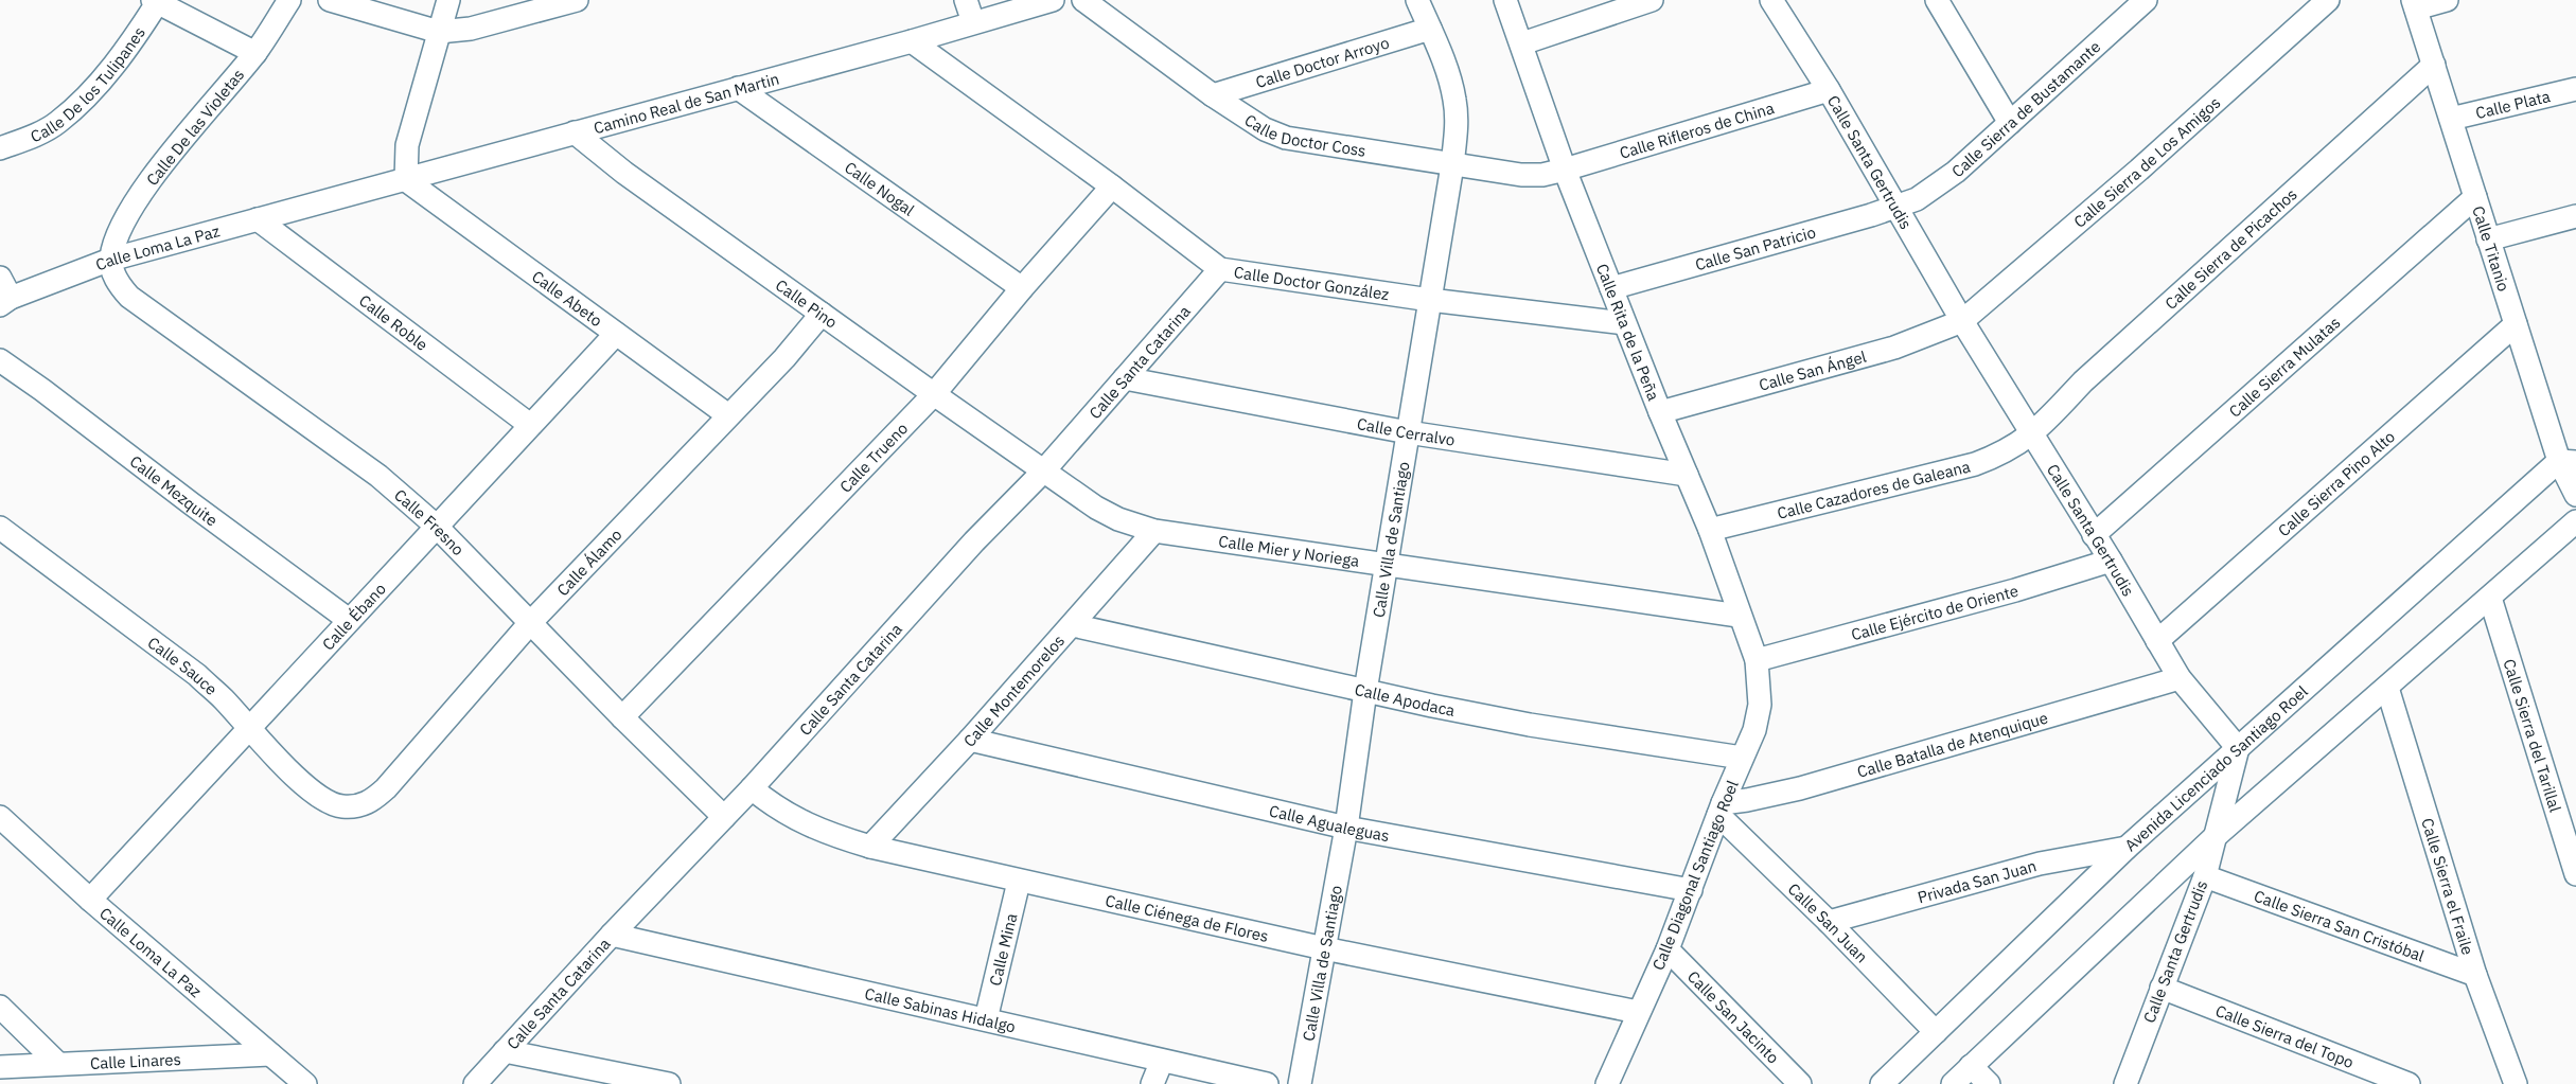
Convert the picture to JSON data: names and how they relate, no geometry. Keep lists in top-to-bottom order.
{
  "streets": {
    "street": [
      "Calle Doctor Arroyo",
      "Calle De los Tulipanes",
      "Camino Real de San Martin",
      "Calle Plata",
      "Calle Sierra de Bustamante",
      "Calle De las Violetas",
      "Calle Rifleros de China",
      "Calle Doctor Coss",
      "Calle Santa Gertrudis",
      "Calle Sierra de Los Amigos",
      "Calle Nogal",
      "Calle Loma La Paz",
      "Calle San Patricio",
      "Calle Sierra de Picachos",
      "Calle Titanio",
      "Calle Doctor González",
      "Calle Abeto",
      "Calle Pino",
      "Calle Roble",
      "Calle Rita de la Peña",
      "Calle Santa Catarina",
      "Calle Sierra Mulatas",
      "Calle San Ángel",
      "Calle Cerralvo",
      "Calle Trueno",
      "Calle Sierra Pino Alto",
      "Calle Cazadores de Galeana",
      "Calle Mezquite",
      "Calle Fresno",
      "Calle Villa de Santiago",
      "Calle Mier y Noriega",
      "Calle Álamo",
      "Calle Ejército de Oriente",
      "Calle Ébano",
      "Calle Sauce",
      "Calle Montemorelos",
      "Calle Apodaca",
      "Calle Sierra del Tarillal",
      "Calle Batalla de Atenquique",
      "Avenida Licenciado Santiago Roel",
      "Calle Agualeguas",
      "Calle Diagonal Santiago Roel",
      "Privada San Juan",
      "Calle Sierra el Fraile",
      "Calle Ciénega de Flores",
      "Calle San Juan",
      "Calle Sierra San Cristóbal",
      "Calle Mina",
      "Calle Sabinas Hidalgo",
      "Calle San Jacinto",
      "Calle Sierra del Topo",
      "Calle Linares"
    ]
  },
  "crossings": [
    ["Calle Doctor Arroyo", "Calle Doctor Coss"],
    ["Calle Doctor Arroyo", "Calle Villa de Santiago"],
    ["Camino Real de San Martin", "Calle Nogal"],
    ["Camino Real de San Martin", "Calle Loma La Paz"],
    ["Camino Real de San Martin", "Calle Doctor González"],
    ["Camino Real de San Martin", "Calle Abeto"],
    ["Camino Real de San Martin", "Calle Pino"],
    ["Calle Plata", "Calle Titanio"],
    ["Calle Sierra de Bustamante", "Calle Santa Gertrudis"],
    ["Calle Sierra de Bustamante", "Calle San Patricio"],
    ["Calle De las Violetas", "Calle Loma La Paz"],
    ["Calle De las Violetas", "Calle Fresno"],
    ["Calle Rifleros de China", "Calle Doctor Coss"],
    ["Calle Rifleros de China", "Calle Santa Gertrudis"],
    ["Calle Rifleros de China", "Calle Rita de la Peña"],
    ["Calle Doctor Coss", "Calle Rita de la Peña"],
    ["Calle Doctor Coss", "Calle Villa de Santiago"],
    ["Calle Santa Gertrudis", "Calle Sierra de Los Amigos"],
    ["Calle Santa Gertrudis", "Calle San Patricio"],
    ["Calle Santa Gertrudis", "Calle Sierra de Picachos"],
    ["Calle Santa Gertrudis", "Calle Sierra Mulatas"],
    ["Calle Santa Gertrudis", "Calle San Ángel"],
    ["Calle Santa Gertrudis", "Calle Sierra Pino Alto"],
    ["Calle Santa Gertrudis", "Calle Cazadores de Galeana"],
    ["Calle Santa Gertrudis", "Calle Ejército de Oriente"],
    ["Calle Santa Gertrudis", "Calle Batalla de Atenquique"],
    ["Calle Santa Gertrudis", "Avenida Licenciado Santiago Roel"],
    ["Calle Santa Gertrudis", "Calle Sierra San Cristóbal"],
    ["Calle Santa Gertrudis", "Calle Sierra del Topo"],
    ["Calle Sierra de Los Amigos", "Calle San Ángel"],
    ["Calle Nogal", "Calle Trueno"],
    ["Calle Loma La Paz", "Calle Roble"],
    ["Calle Loma La Paz", "Calle Fresno"],
    ["Calle Loma La Paz", "Calle Ébano"],
    ["Calle Loma La Paz", "Calle Linares"],
    ["Calle San Patricio", "Calle Rita de la Peña"],
    ["Calle Sierra de Picachos", "Calle Titanio"],
    ["Calle Sierra de Picachos", "Calle Cazadores de Galeana"],
    ["Calle Titanio", "Calle Sierra Mulatas"],
    ["Calle Titanio", "Calle Sierra Pino Alto"],
    ["Calle Titanio", "Avenida Licenciado Santiago Roel"],
    ["Calle Doctor González", "Calle Rita de la Peña"],
    ["Calle Doctor González", "Calle Santa Catarina"],
    ["Calle Doctor González", "Calle Trueno"],
    ["Calle Doctor González", "Calle Villa de Santiago"],
    ["Calle Abeto", "Calle Álamo"],
    ["Calle Abeto", "Calle Ébano"],
    ["Calle Pino", "Calle Santa Catarina"],
    ["Calle Pino", "Calle Trueno"],
    ["Calle Pino", "Calle Mier y Noriega"],
    ["Calle Pino", "Calle Álamo"],
    ["Calle Roble", "Calle Ébano"],
    ["Calle Rita de la Peña", "Calle San Ángel"],
    ["Calle Rita de la Peña", "Calle Cerralvo"],
    ["Calle Rita de la Peña", "Calle Cazadores de Galeana"],
    ["Calle Rita de la Peña", "Calle Mier y Noriega"],
    ["Calle Rita de la Peña", "Calle Ejército de Oriente"],
    ["Calle Rita de la Peña", "Calle Diagonal Santiago Roel"],
    ["Calle Santa Catarina", "Calle Cerralvo"],
    ["Calle Santa Catarina", "Calle Fresno"],
    ["Calle Santa Catarina", "Calle Mier y Noriega"],
    ["Calle Santa Catarina", "Calle Ciénega de Flores"],
    ["Calle Santa Catarina", "Calle Sabinas Hidalgo"],
    ["Calle Cerralvo", "Calle Villa de Santiago"],
    ["Calle Trueno", "Calle Fresno"],
    ["Calle Mezquite", "Calle Ébano"],
    ["Calle Fresno", "Calle Álamo"],
    ["Calle Fresno", "Calle Ébano"],
    ["Calle Villa de Santiago", "Calle Mier y Noriega"],
    ["Calle Villa de Santiago", "Calle Apodaca"],
    ["Calle Villa de Santiago", "Calle Agualeguas"],
    ["Calle Villa de Santiago", "Calle Ciénega de Flores"],
    ["Calle Mier y Noriega", "Calle Montemorelos"],
    ["Calle Álamo", "Calle Sauce"],
    ["Calle Ejército de Oriente", "Calle Diagonal Santiago Roel"],
    ["Calle Ébano", "Calle Sauce"],
    ["Calle Montemorelos", "Calle Apodaca"],
    ["Calle Montemorelos", "Calle Agualeguas"],
    ["Calle Montemorelos", "Calle Ciénega de Flores"],
    ["Calle Apodaca", "Calle Diagonal Santiago Roel"],
    ["Calle Batalla de Atenquique", "Calle Diagonal Santiago Roel"],
    ["Calle Batalla de Atenquique", "Calle San Juan"],
    ["Avenida Licenciado Santiago Roel", "Privada San Juan"],
    ["Avenida Licenciado Santiago Roel", "Calle San Juan"],
    ["Calle Agualeguas", "Calle Diagonal Santiago Roel"],
    ["Calle Diagonal Santiago Roel", "Calle Ciénega de Flores"],
    ["Calle Diagonal Santiago Roel", "Calle San Juan"],
    ["Calle Diagonal Santiago Roel", "Calle San Jacinto"],
    ["Privada San Juan", "Calle San Juan"],
    ["Calle Sierra el Fraile", "Calle Sierra San Cristóbal"],
    ["Calle Ciénega de Flores", "Calle Mina"],
    ["Calle Mina", "Calle Sabinas Hidalgo"]
  ]
}
